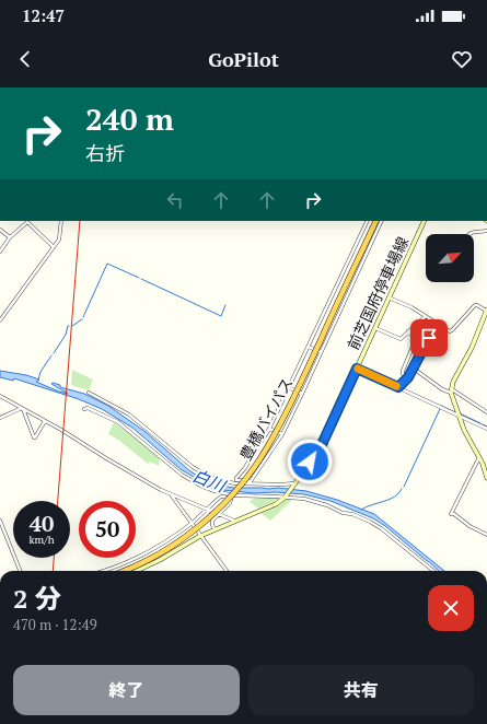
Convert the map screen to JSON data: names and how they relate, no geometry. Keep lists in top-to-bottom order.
{
  "streets": {
    "highway": ["豊橋バイパス"],
    "main road": ["前芝国府停車場線"]
  },
  "water": ["白川"],
  "north": "top right",
  "page": {
    "status": "12:47",
    "header": "GoPilot",
    "turn": ["240 m", "右折"],
    "speed": "40 km/h",
    "limit": "50",
    "heading": ["2 分", "470 m · 12:49"],
    "buttons": ["終了", "共有"]
  }
}
